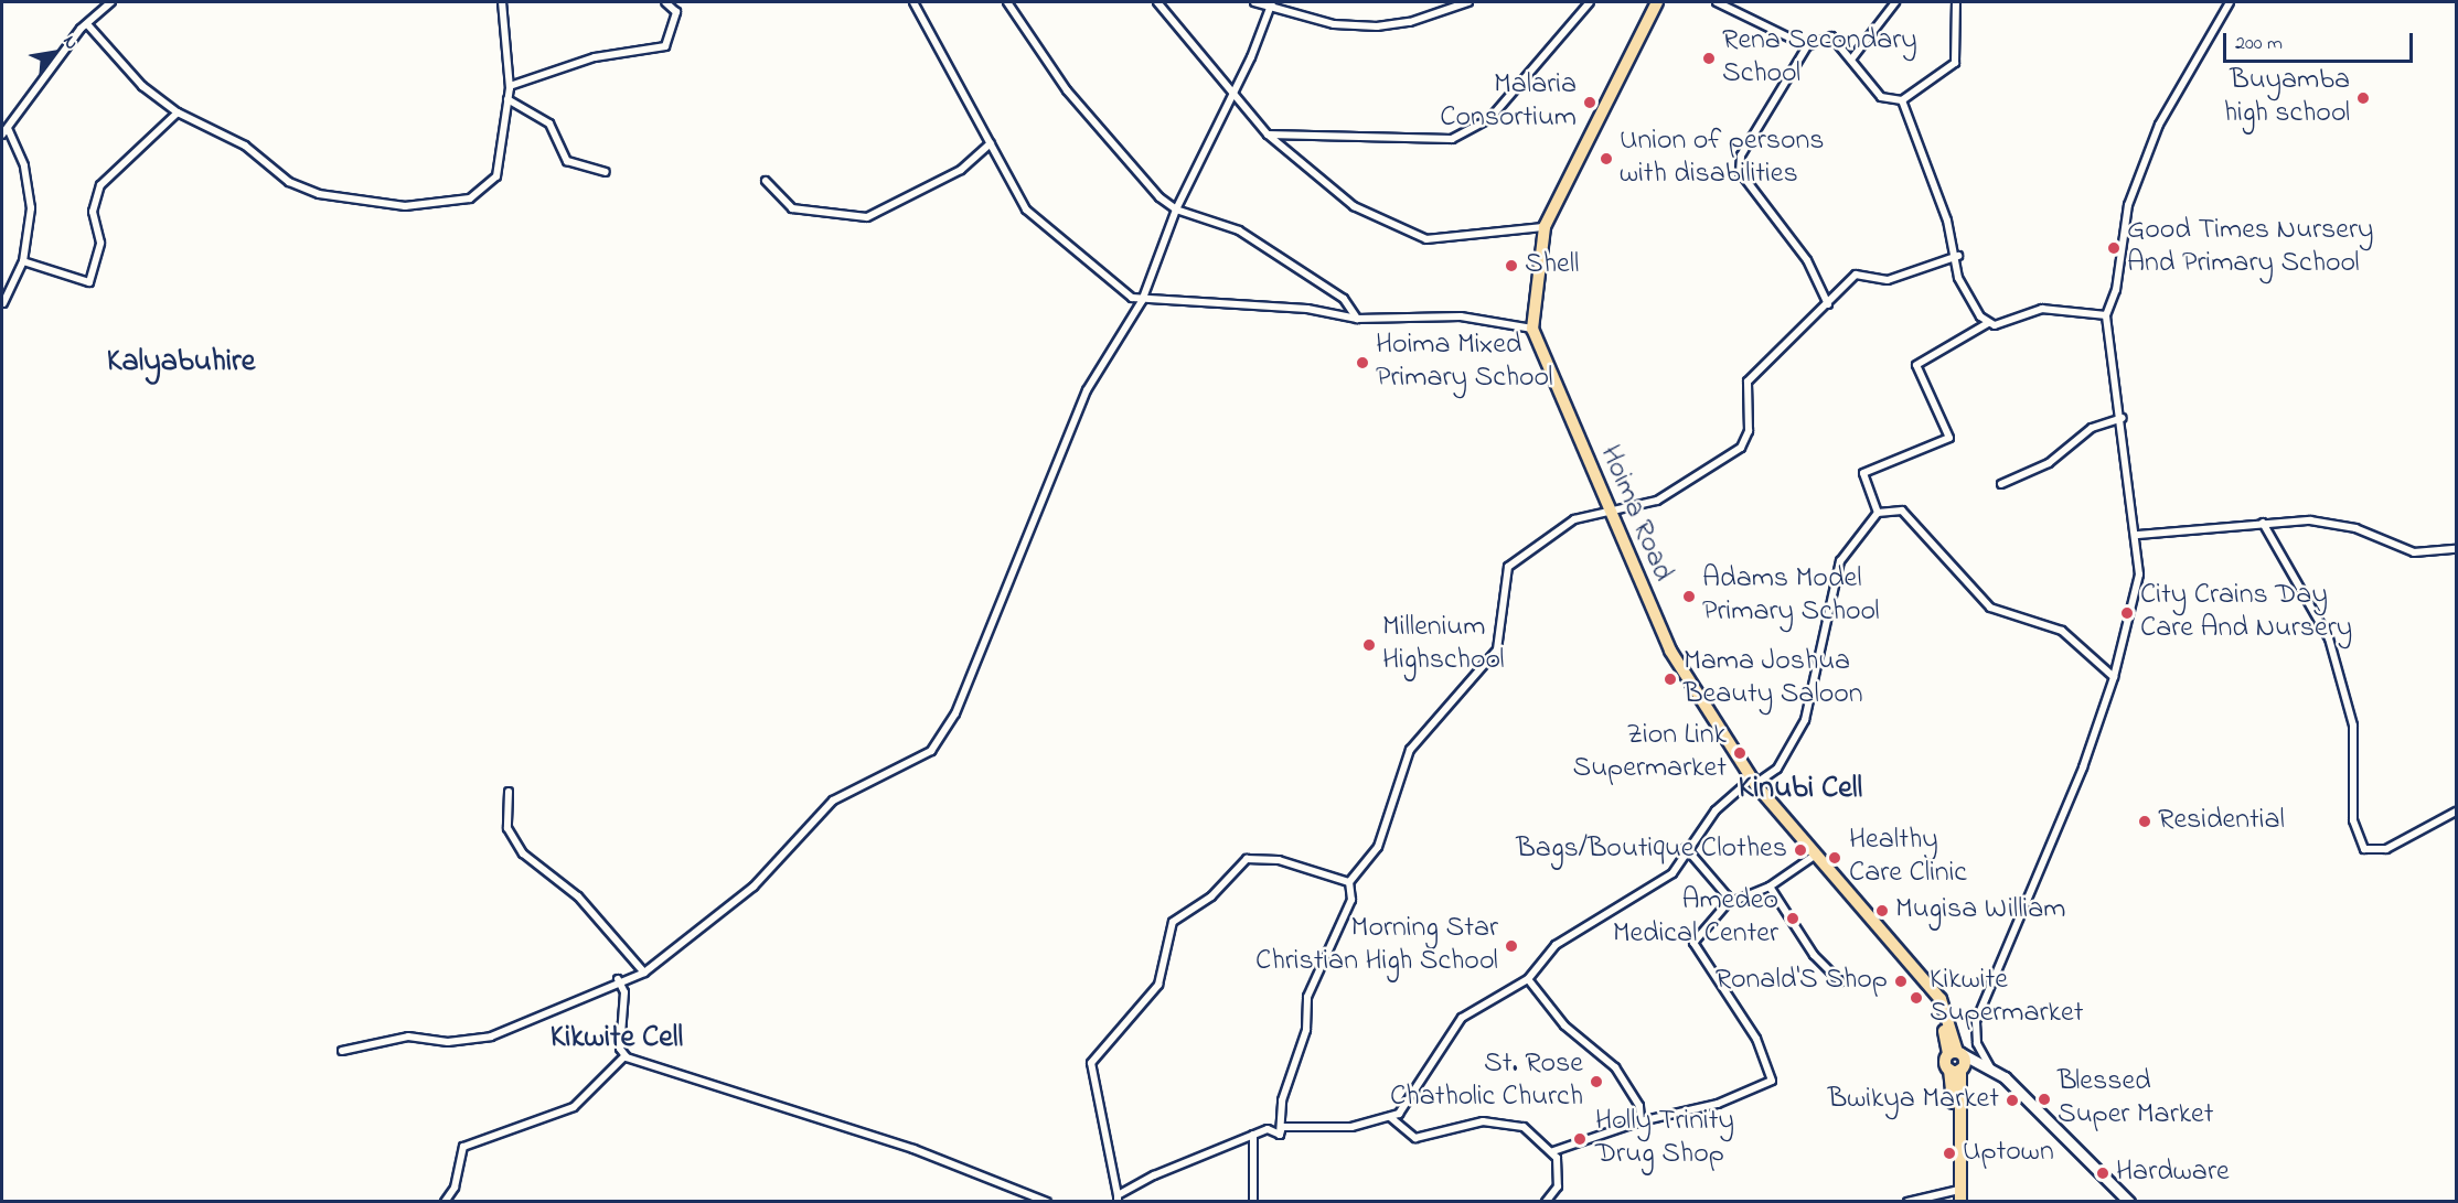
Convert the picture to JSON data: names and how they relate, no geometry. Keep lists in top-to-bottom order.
{
  "streets": {
    "main road": ["Hoima Road"]
  },
  "districts": ["Kalyabuhire", "Kinubi Cell", "Kikwite Cell"],
  "places": [
    "Rena Secondary School",
    "Buyamba high school",
    "Malaria Consortium",
    "Union of persons with disabilities",
    "Good Times Nursery And Primary School",
    "Shell",
    "Hoima Mixed Primary School",
    "Adams Model Primary School",
    "City Crains Day Care And Nursery",
    "Millenium Highschool",
    "Mama Joshua Beauty Saloon",
    "Zion Link Supermarket",
    "Residential",
    "Bags/Boutique Clothes",
    "Healthy Care Clinic",
    "Mugisa William",
    "Amedeo Medical Center",
    "Morning Star Christian High School",
    "Ronald'S Shop",
    "Kikwite Supermarket",
    "St. Rose Chatholic Church",
    "Blessed Super Market",
    "Bwikya Market",
    "Holly Trinity Drug Shop",
    "Uptown",
    "Hardware"
  ],
  "scale_bar": "200 m",
  "north": "top right"
}
